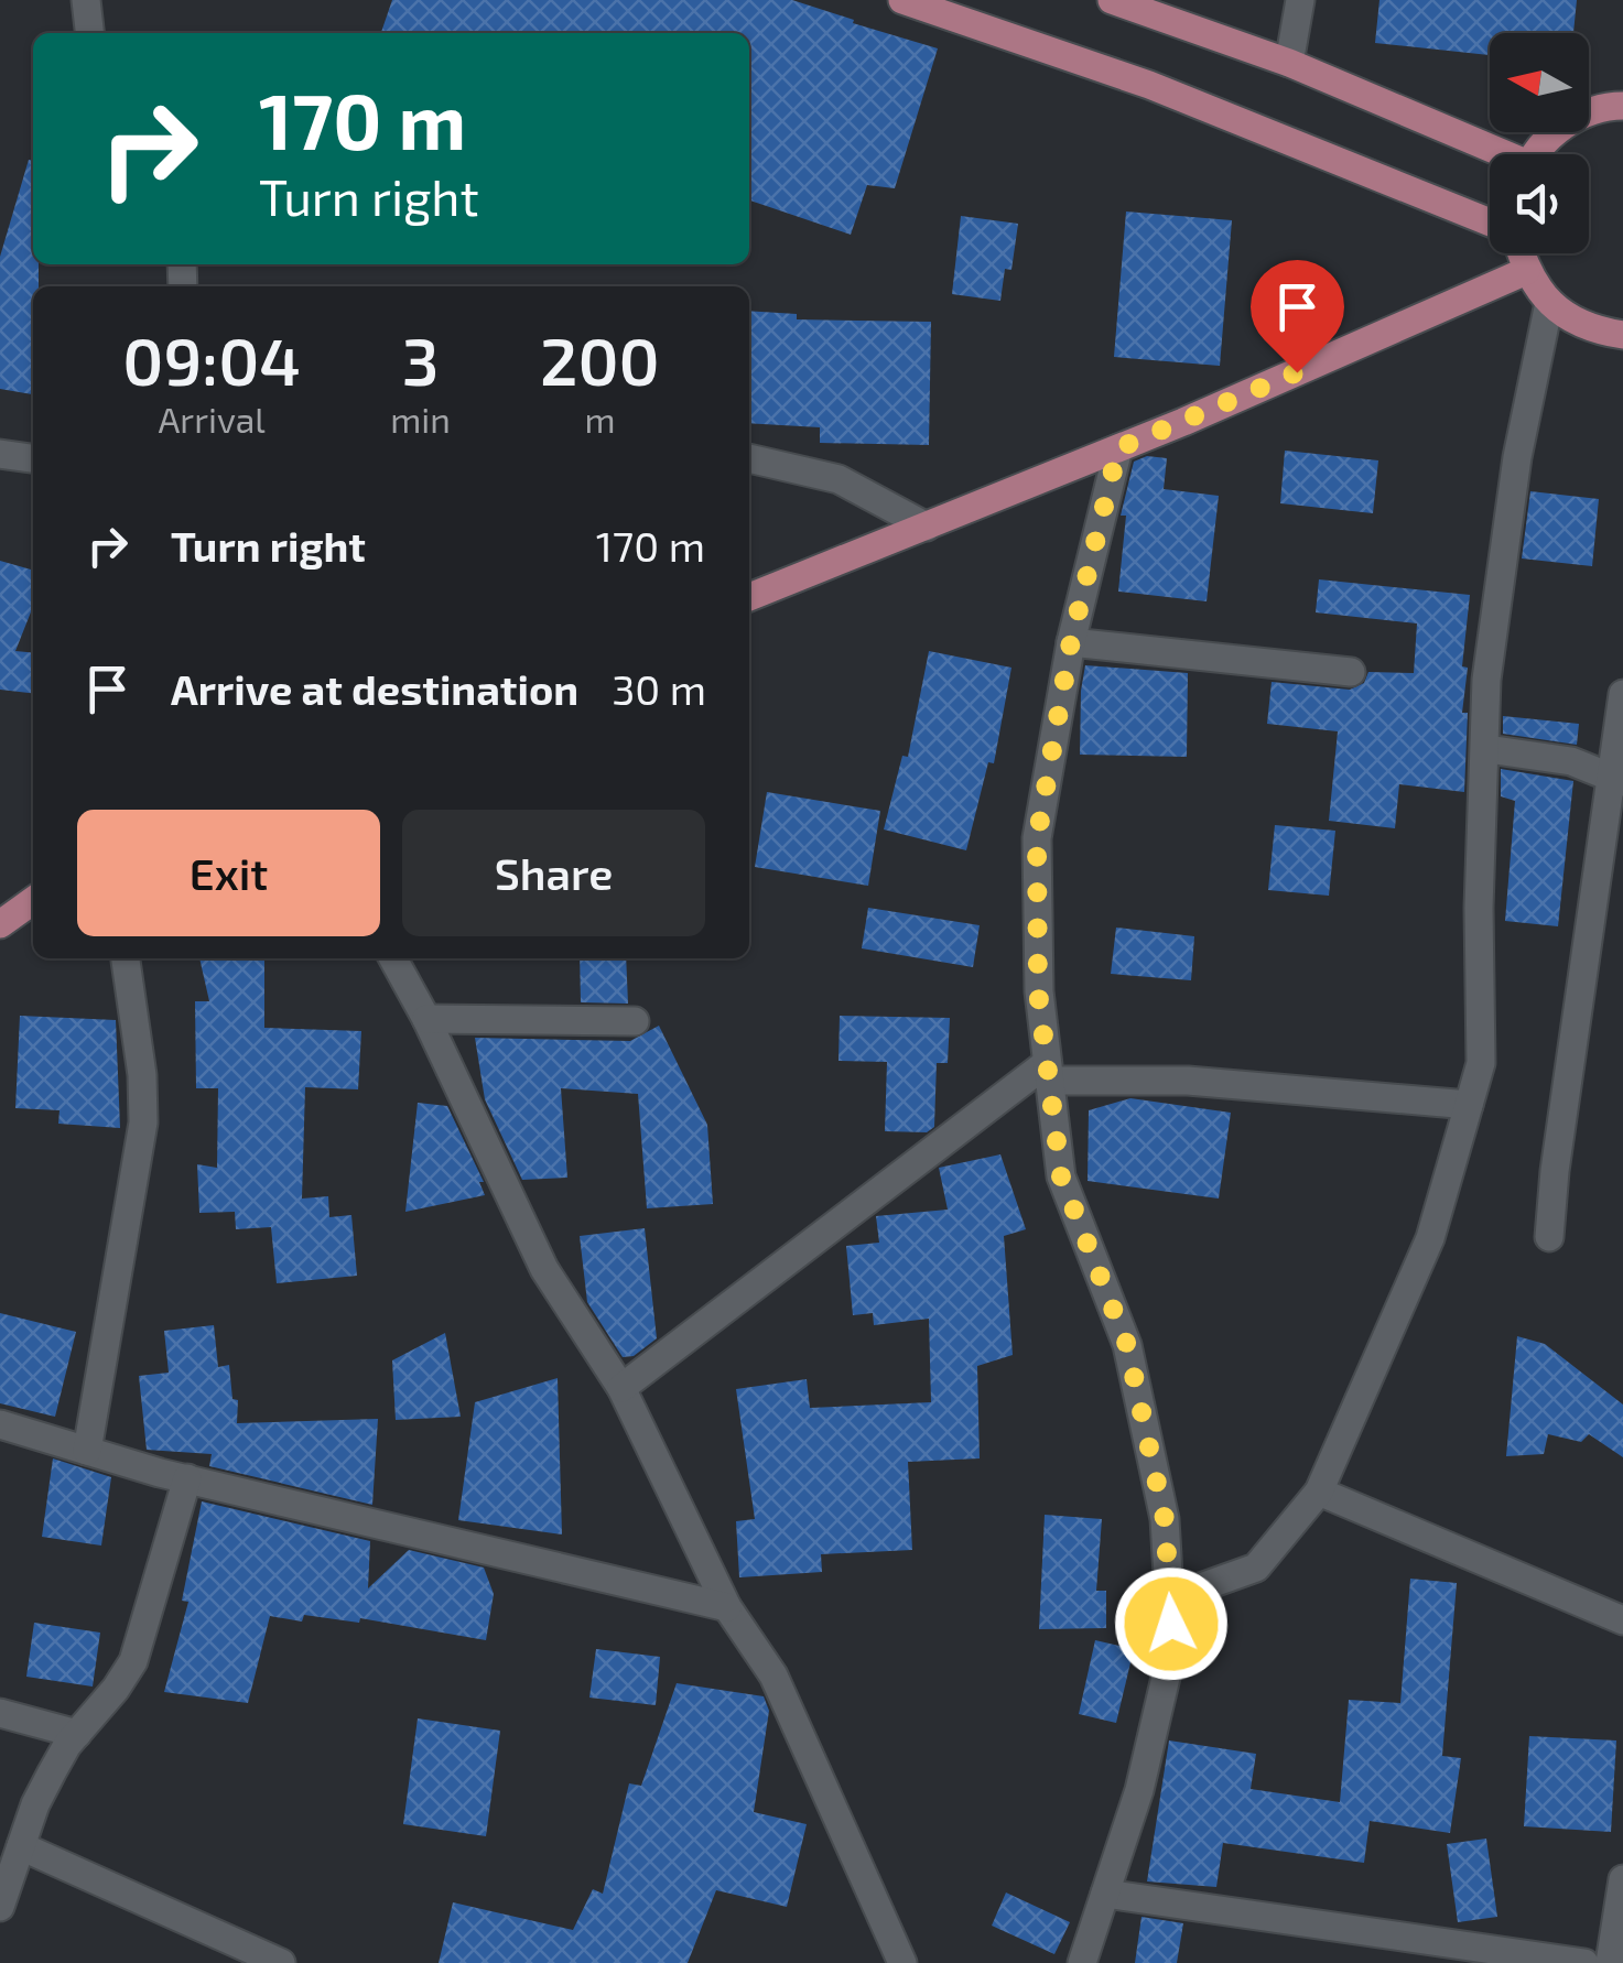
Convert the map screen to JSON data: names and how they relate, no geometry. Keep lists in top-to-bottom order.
{
  "north": "left",
  "page": {
    "turn": ["170 m", "Turn right"],
    "eta": [
      "09:04",
      "Arrival",
      "3",
      "min",
      "200",
      "m"
    ],
    "list": [
      {
        "name": "Turn right",
        "value": "170 m"
      },
      {
        "name": "Arrive at destination",
        "value": "30 m"
      }
    ],
    "buttons": ["Exit", "Share"]
  }
}
